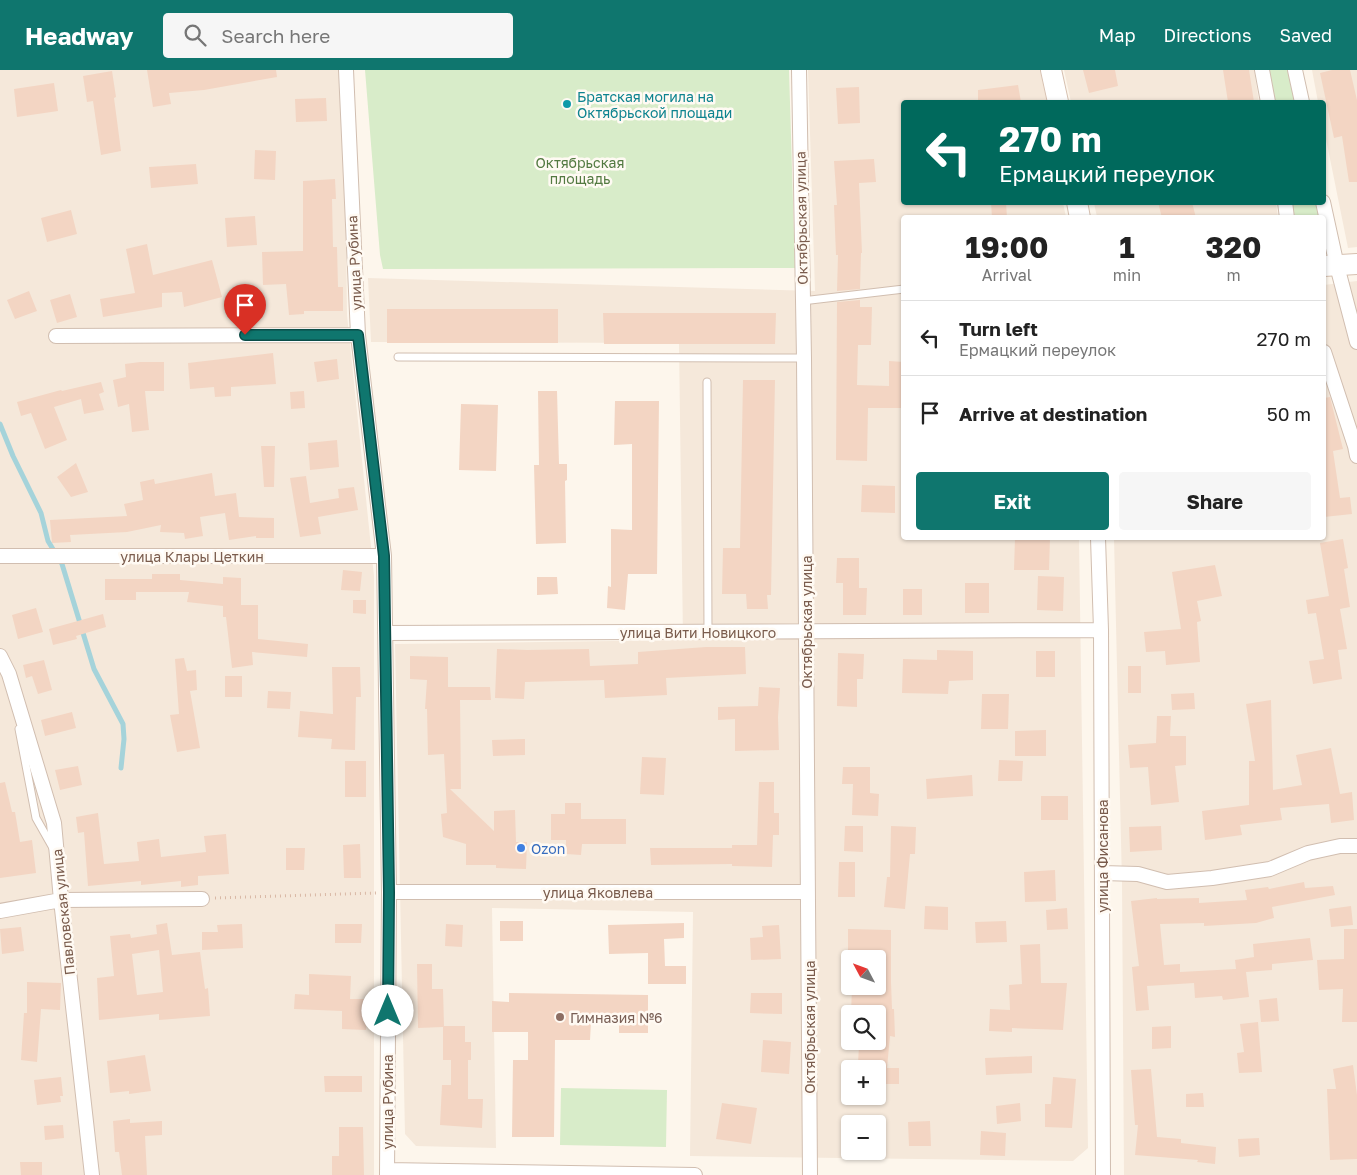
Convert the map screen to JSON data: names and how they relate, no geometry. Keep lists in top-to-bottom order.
{
  "streets": {
    "street": [
      "Октябрьская улица",
      "улица Рубина",
      "улица Клары Цеткин",
      "улица Вити Новицкого",
      "улица Фисанова",
      "улица Яковлева",
      "Павловская улица"
    ]
  },
  "crossings": [
    ["Октябрьская улица", "улица Вити Новицкого"],
    ["Октябрьская улица", "улица Яковлева"],
    ["улица Рубина", "улица Клары Цеткин"],
    ["улица Рубина", "улица Вити Новицкого"],
    ["улица Рубина", "улица Яковлева"],
    ["улица Вити Новицкого", "улица Фисанова"]
  ],
  "parks": ["Октябрьская площадь"],
  "places": ["Братская могила на Октябрьской площади", "Ozon", "Гимназия №6"],
  "north": "top left",
  "page": {
    "header": "Headway",
    "search": "Search here",
    "nav": ["Map", "Directions", "Saved"],
    "turn": ["270 m", "Ермацкий переулок"],
    "eta": [
      "19:00",
      "Arrival",
      "1",
      "min",
      "320",
      "m"
    ],
    "list": [
      {
        "name": "Turn left",
        "note": "Ермацкий переулок",
        "value": "270 m"
      },
      {
        "name": "Arrive at destination",
        "value": "50 m"
      }
    ],
    "buttons": ["Exit", "Share"],
    "map_buttons": ["+", "−"]
  }
}
